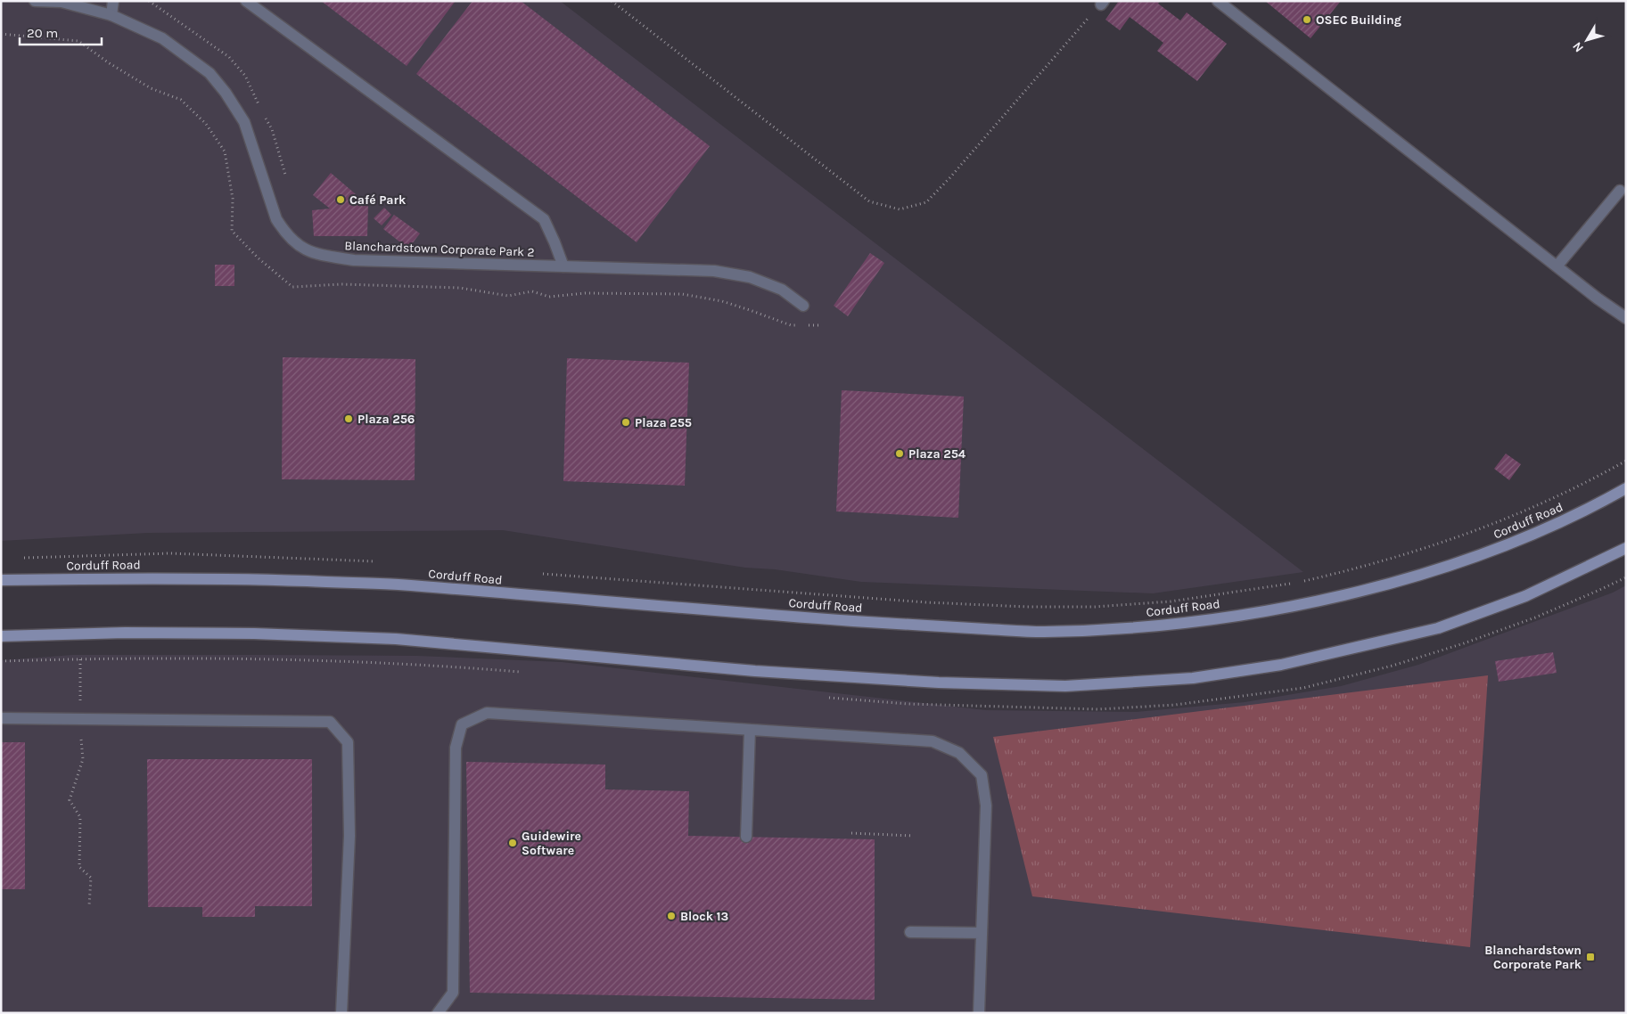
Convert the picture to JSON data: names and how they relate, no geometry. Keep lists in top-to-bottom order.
{
  "streets": {
    "street": ["Blanchardstown Corporate Park 2", "Corduff Road"]
  },
  "places": {
    "other": [
      "OSEC Building",
      "Café Park",
      "Plaza 256",
      "Plaza 255",
      "Plaza 254",
      "Guidewire Software",
      "Block 13"
    ],
    "transit": ["Blanchardstown Corporate Park"]
  },
  "scale_bar": "20 m",
  "north": "bottom left"
}
